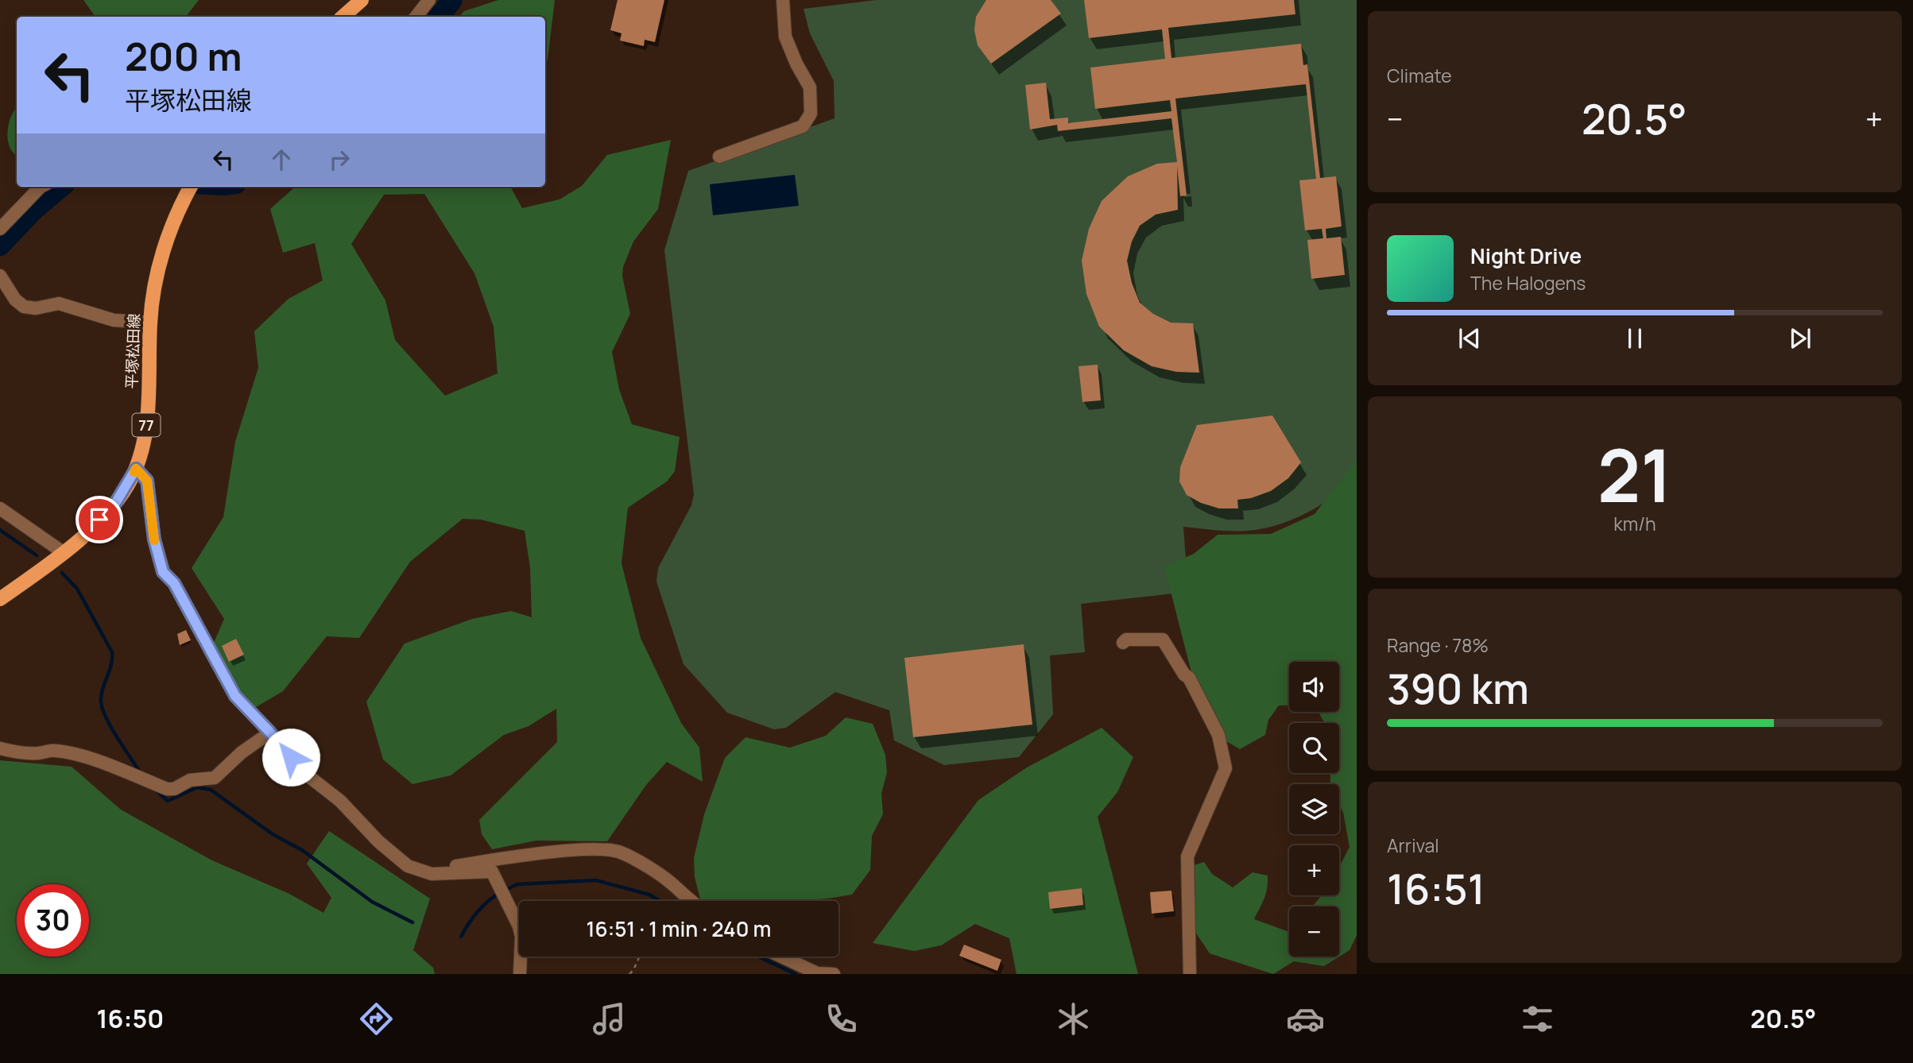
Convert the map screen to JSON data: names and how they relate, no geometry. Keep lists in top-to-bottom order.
{
  "streets": {
    "main road": ["平塚松田線", "77"]
  },
  "page": {
    "tile": [
      "Climate",
      ["21", "km/h"],
      ["Range · 78%", "390 km"],
      ["Arrival", "16:51"]
    ],
    "turn": ["200 m", "平塚松田線"],
    "heat": ["−", "20.5°", "+"],
    "song": ["Night Drive", "The Halogens"],
    "map_buttons": ["+", "−"],
    "limit": "30",
    "trip": "16:51 · 1 min · 240 m",
    "tabs": ["16:50", "20.5°"]
  }
}
